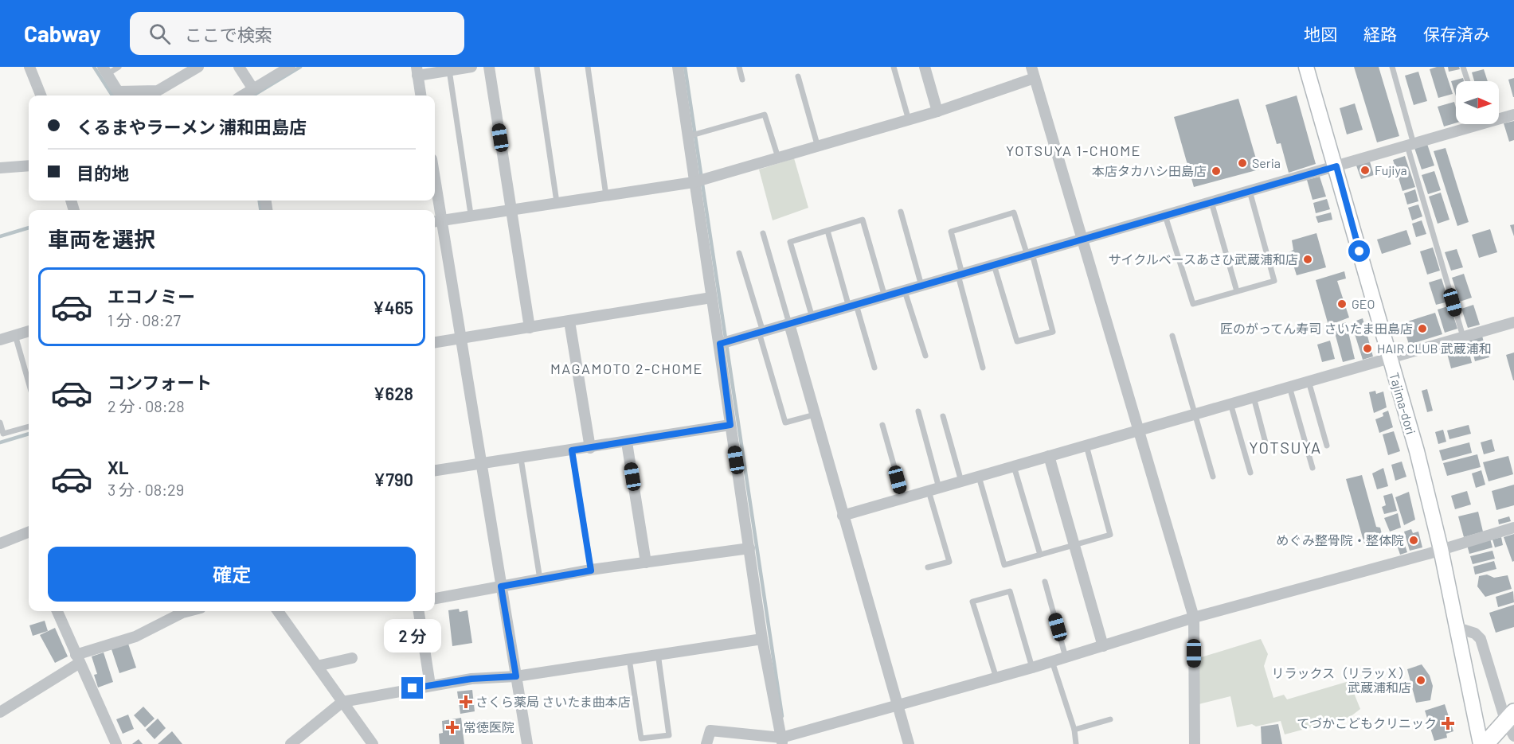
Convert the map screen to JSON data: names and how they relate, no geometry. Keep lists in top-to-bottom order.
{
  "streets": {
    "street": ["Tajima-dori"]
  },
  "districts": ["YOTSUYA 1-CHOME", "MAGAMOTO 2-CHOME", "YOTSUYA"],
  "places": {
    "other": [
      "Seria",
      "Fujiya",
      "本店タカハシ田島店",
      "サイクルベースあさひ武蔵浦和店",
      "GEO",
      "匠のがってん寿司 さいたま田島店",
      "HAIR CLUB 武蔵浦和",
      "めぐみ整骨院・整体院",
      "リラックス（リラッＸ） 武蔵浦和店"
    ],
    "health": ["さくら薬局 さいたま曲本店", "てづかこどもクリニック", "常徳医院"]
  },
  "north": "right",
  "page": {
    "header": "Cabway",
    "search": "ここで検索",
    "nav": ["地図", "経路", "保存済み"],
    "banner": ["くるまやラーメン 浦和田島店", "目的地"],
    "heading": "車両を選択",
    "list": [
      {
        "name": "エコノミー",
        "note": "1 分 · 08:27",
        "value": "¥465"
      },
      {
        "name": "コンフォート",
        "note": "2 分 · 08:28",
        "value": "¥628"
      },
      {
        "name": "XL",
        "note": "3 分 · 08:29",
        "value": "¥790"
      }
    ],
    "buttons": "確定",
    "bubble": "2 分"
  }
}
